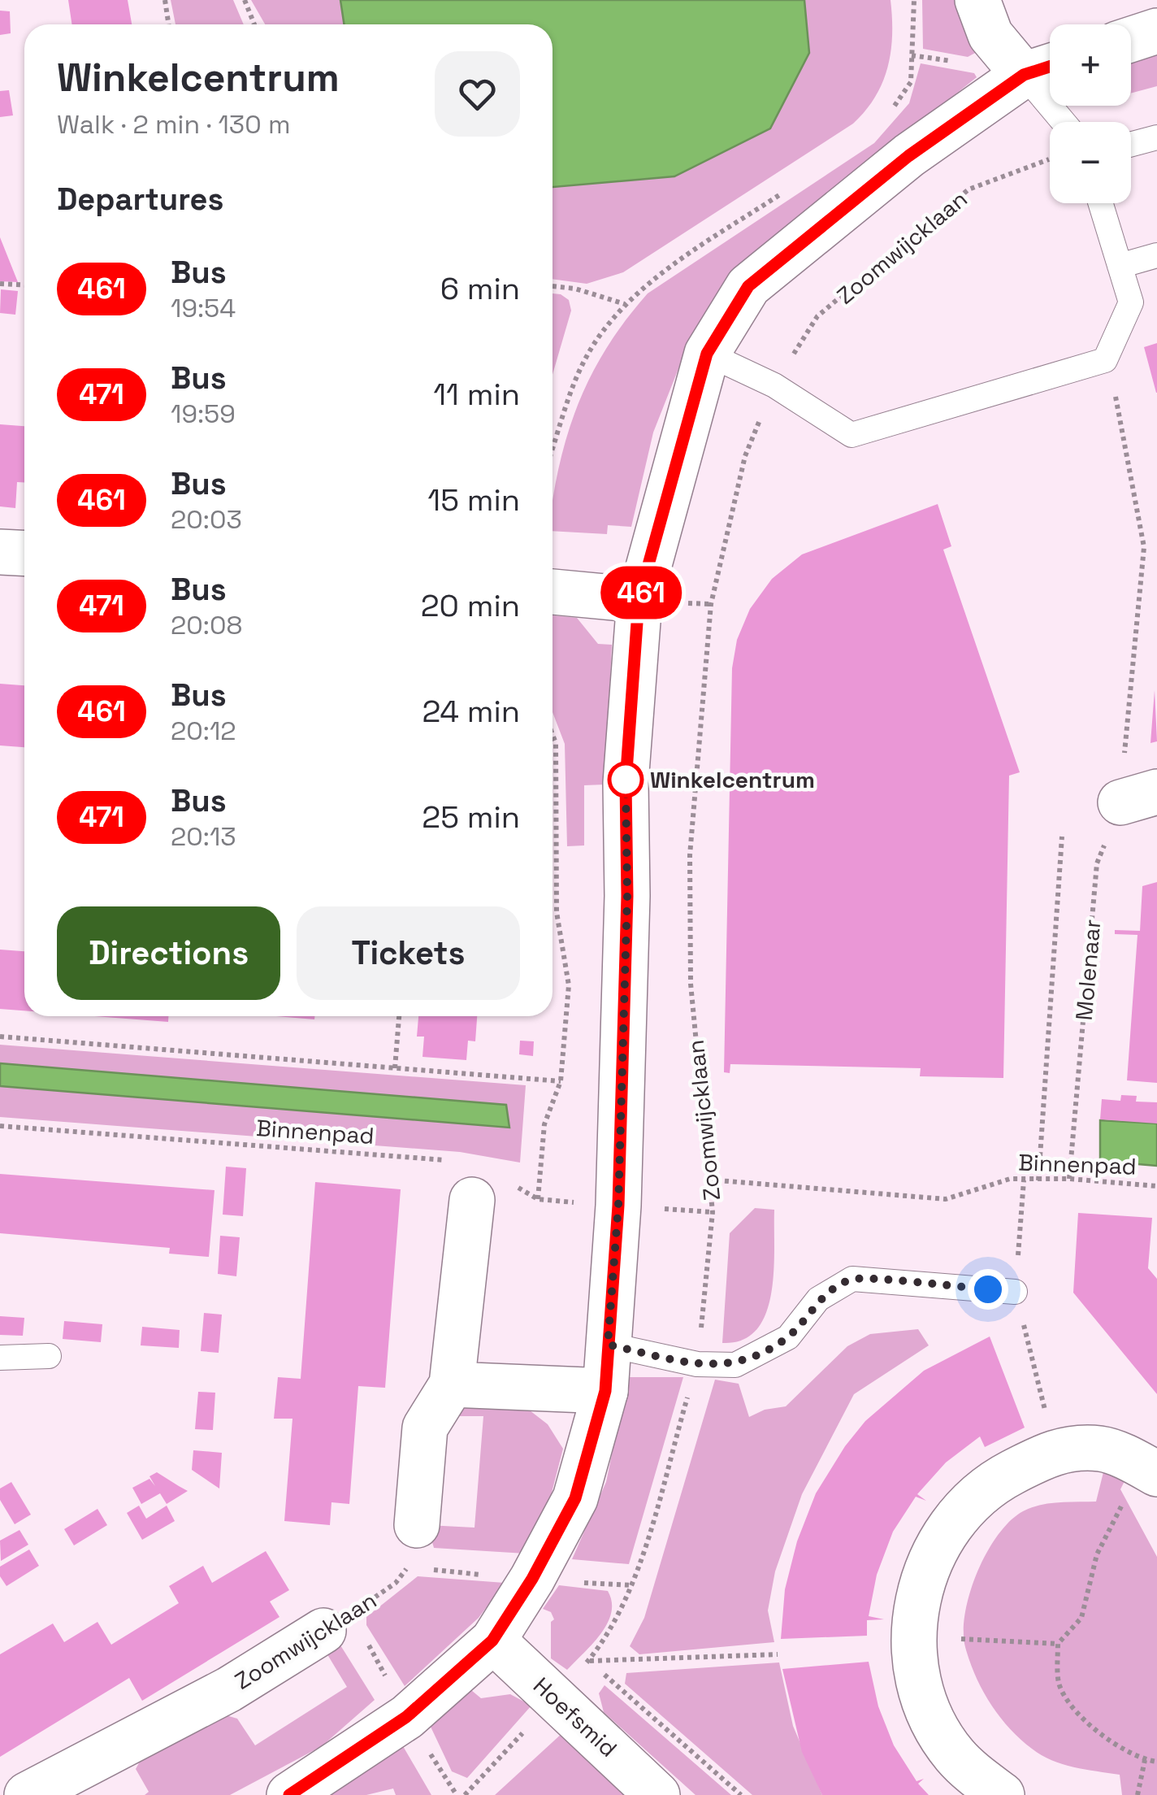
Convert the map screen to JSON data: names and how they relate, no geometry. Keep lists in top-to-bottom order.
{
  "streets": {
    "street": ["Zoomwijcklaan", "Hoefsmid"],
    "path": ["Molenaar", "Binnenpad"]
  },
  "crossings": [
    ["Zoomwijcklaan", "Binnenpad"],
    ["Zoomwijcklaan", "Hoefsmid"],
    ["Molenaar", "Binnenpad"]
  ],
  "places": ["Winkelcentrum"],
  "lines": ["bus line 461"],
  "page": {
    "on_map": "461",
    "map_buttons": ["+", "−"],
    "heading": [
      ["Winkelcentrum", "Walk · 2 min · 130 m"],
      "Departures"
    ],
    "list": [
      {
        "mark": "461",
        "name": "Bus",
        "note": "19:54",
        "value": "6 min"
      },
      {
        "mark": "471",
        "name": "Bus",
        "note": "19:59",
        "value": "11 min"
      },
      {
        "mark": "461",
        "name": "Bus",
        "note": "20:03",
        "value": "15 min"
      },
      {
        "mark": "471",
        "name": "Bus",
        "note": "20:08",
        "value": "20 min"
      },
      {
        "mark": "461",
        "name": "Bus",
        "note": "20:12",
        "value": "24 min"
      },
      {
        "mark": "471",
        "name": "Bus",
        "note": "20:13",
        "value": "25 min"
      }
    ],
    "buttons": ["Directions", "Tickets"]
  }
}
